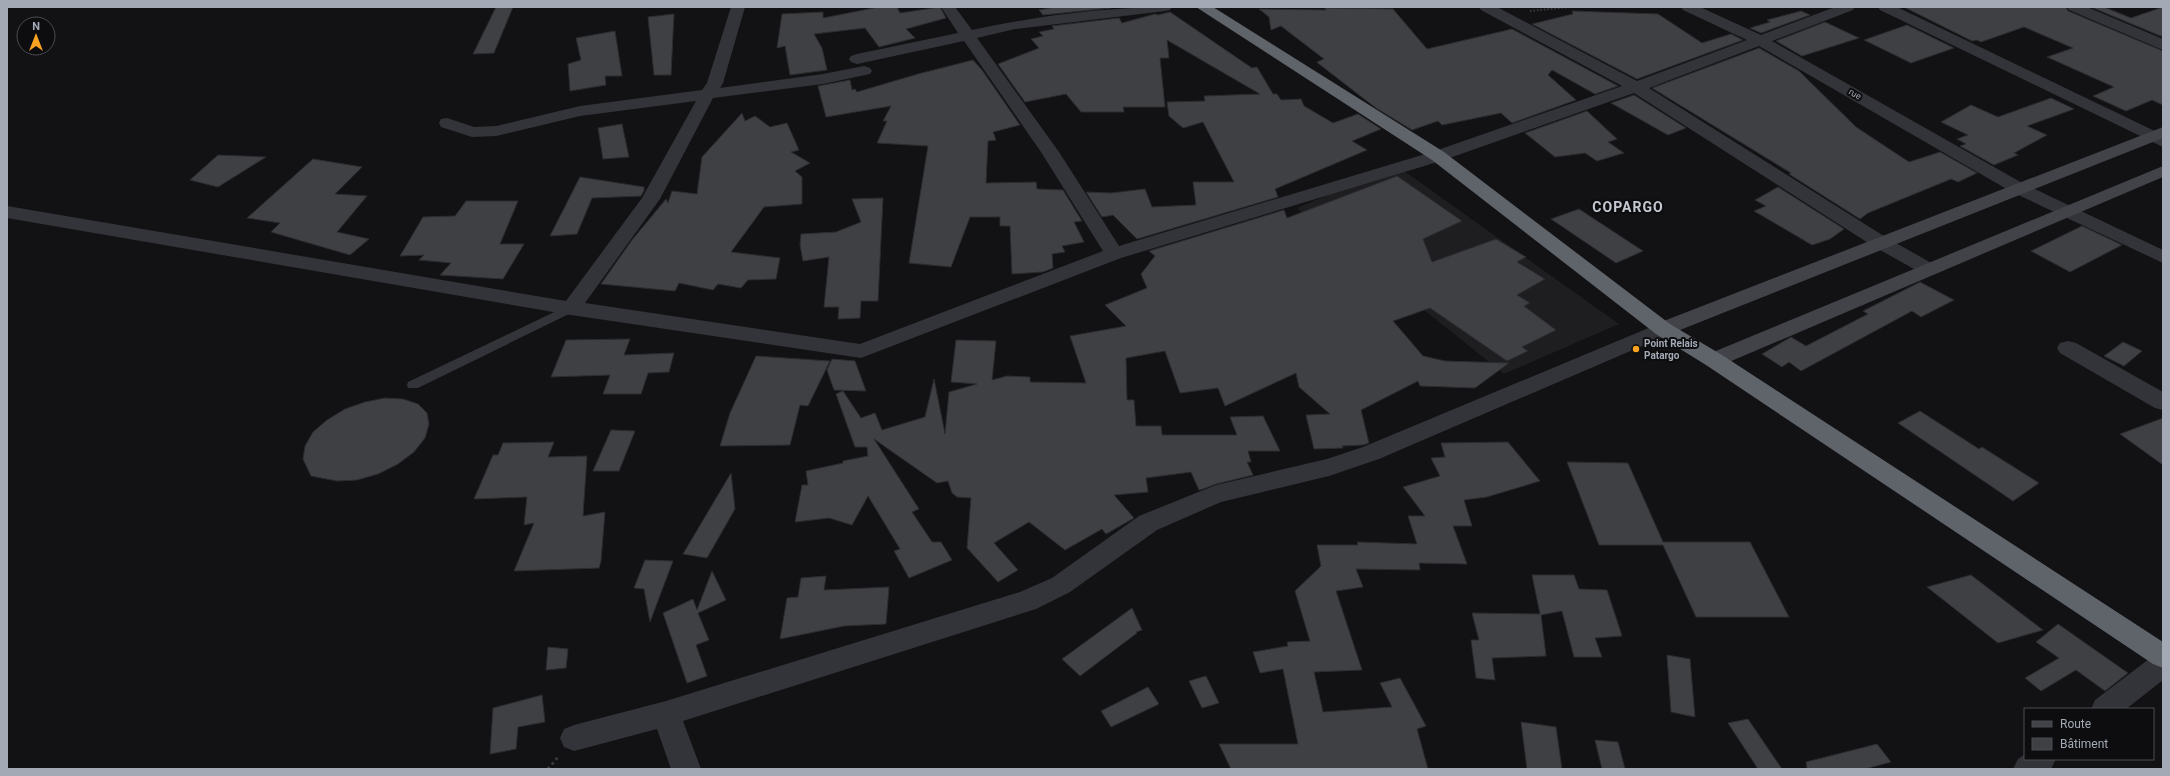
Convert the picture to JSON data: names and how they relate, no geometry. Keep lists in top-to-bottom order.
{
  "streets": {
    "street": ["rue"]
  },
  "districts": ["COPARGO"],
  "places": ["Point Relais Patargo"],
  "legend": ["Route", "Bâtiment"],
  "north": "top"
}
